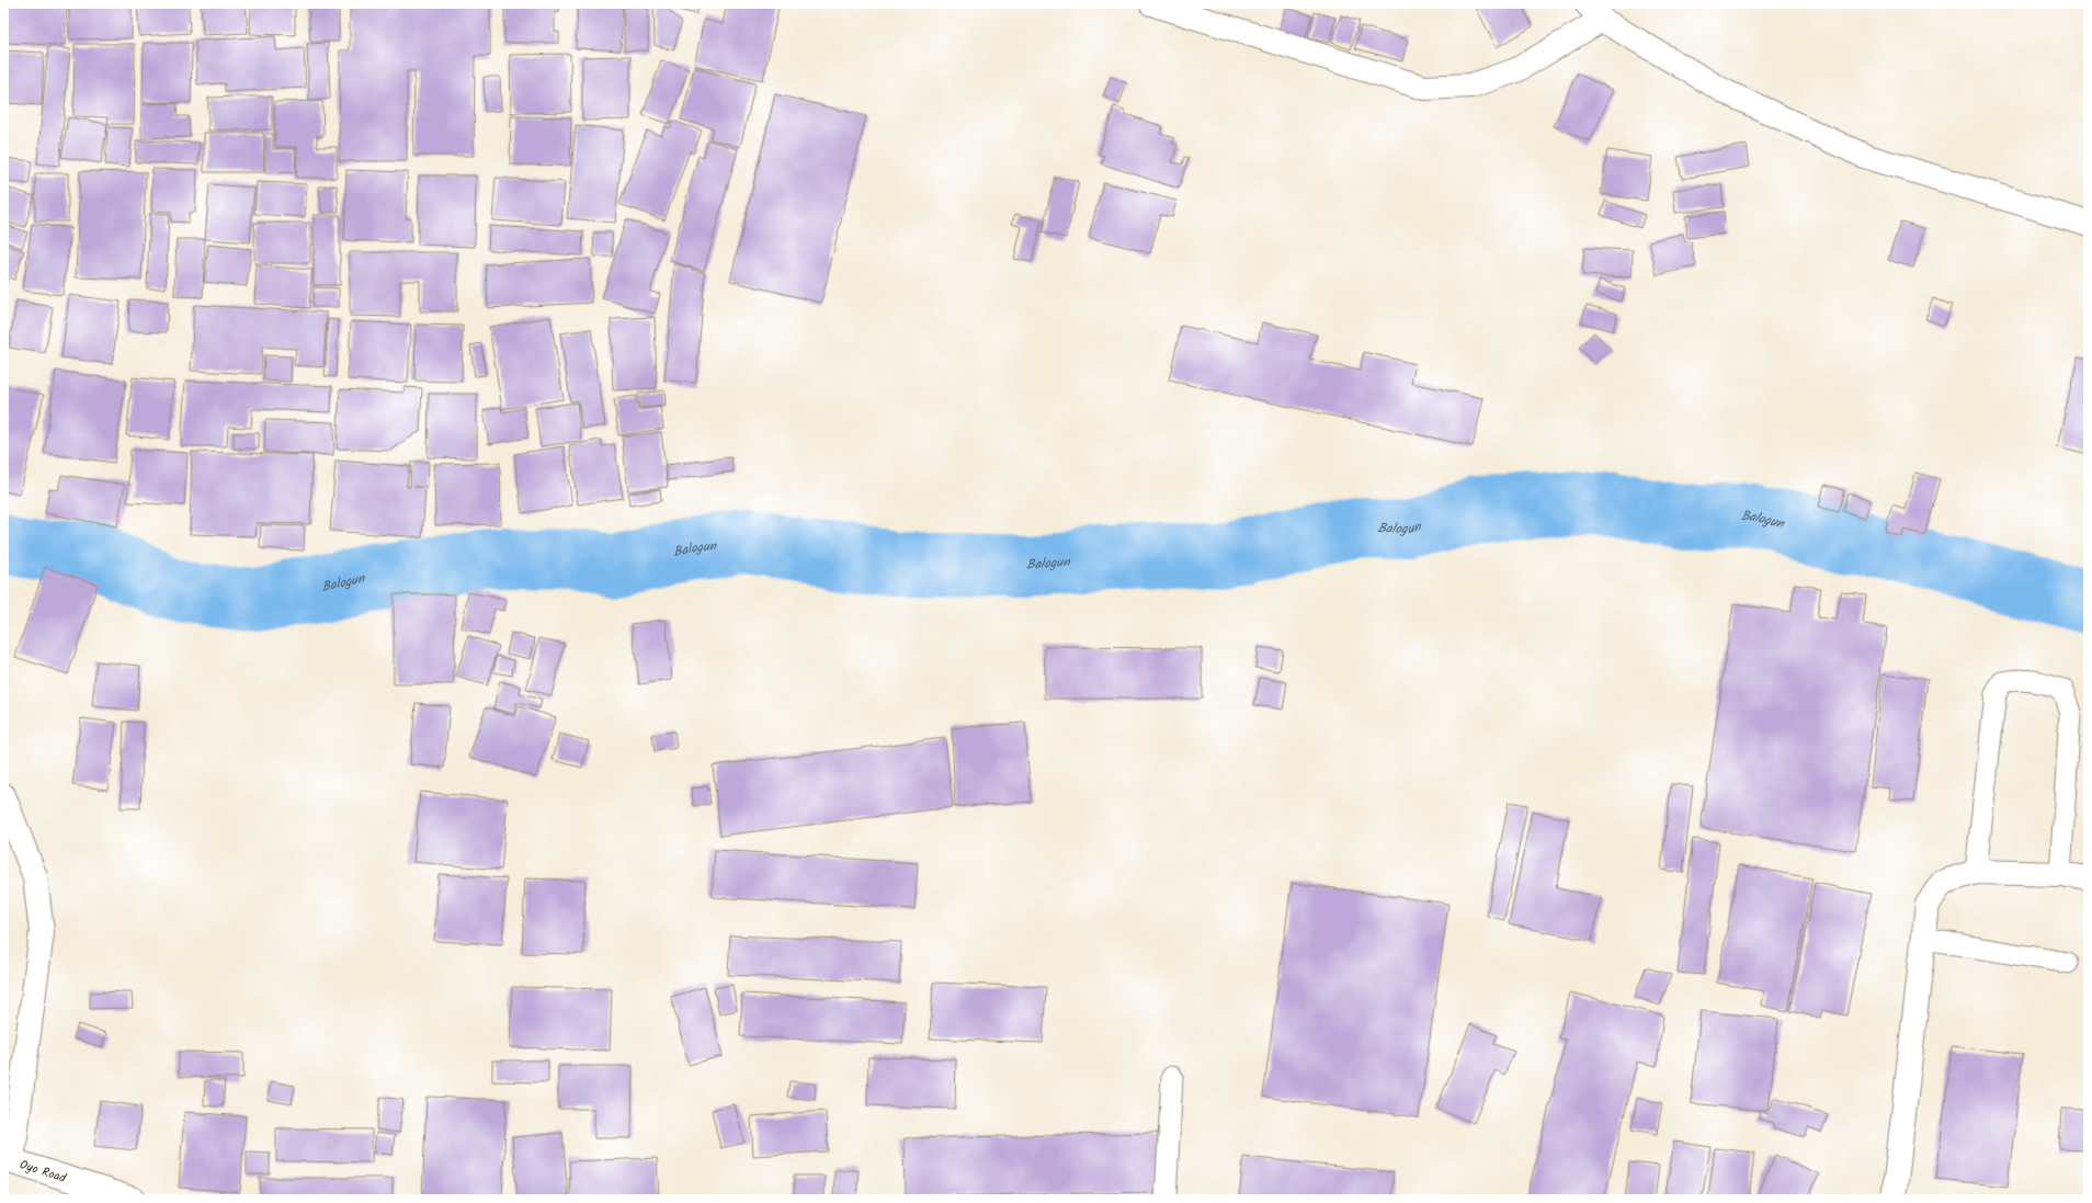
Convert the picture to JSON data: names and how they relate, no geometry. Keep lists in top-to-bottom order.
{
  "streets": {
    "street": ["Oyo Road"]
  },
  "water": ["Balogun"]
}
